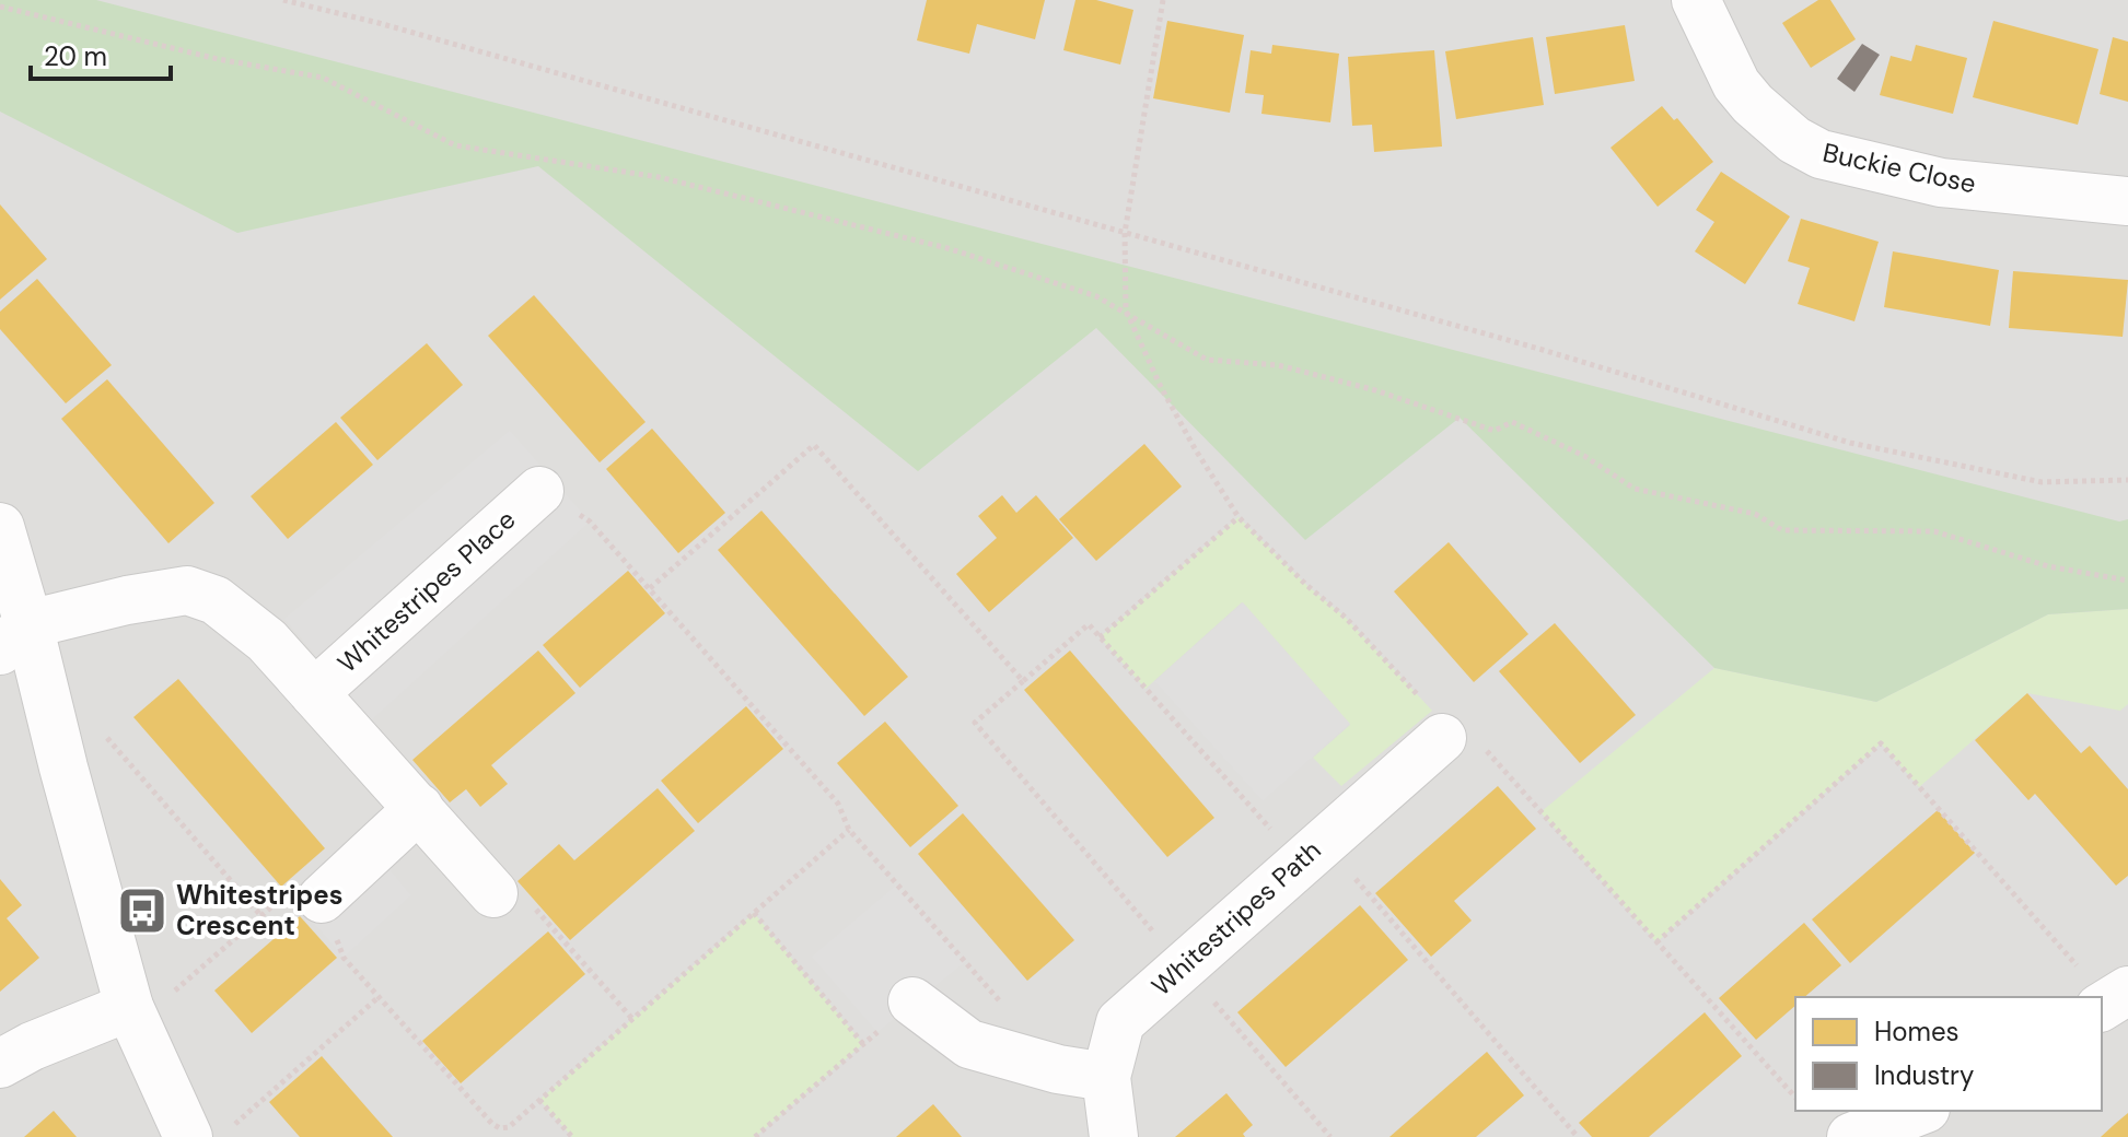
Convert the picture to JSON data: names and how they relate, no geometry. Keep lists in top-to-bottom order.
{
  "streets": {
    "street": ["Buckie Close", "Whitestripes Place", "Whitestripes Path"]
  },
  "places": {
    "bus stop": ["Whitestripes Crescent"]
  },
  "legend": ["Homes", "Industry"],
  "scale_bar": "20 m"
}
